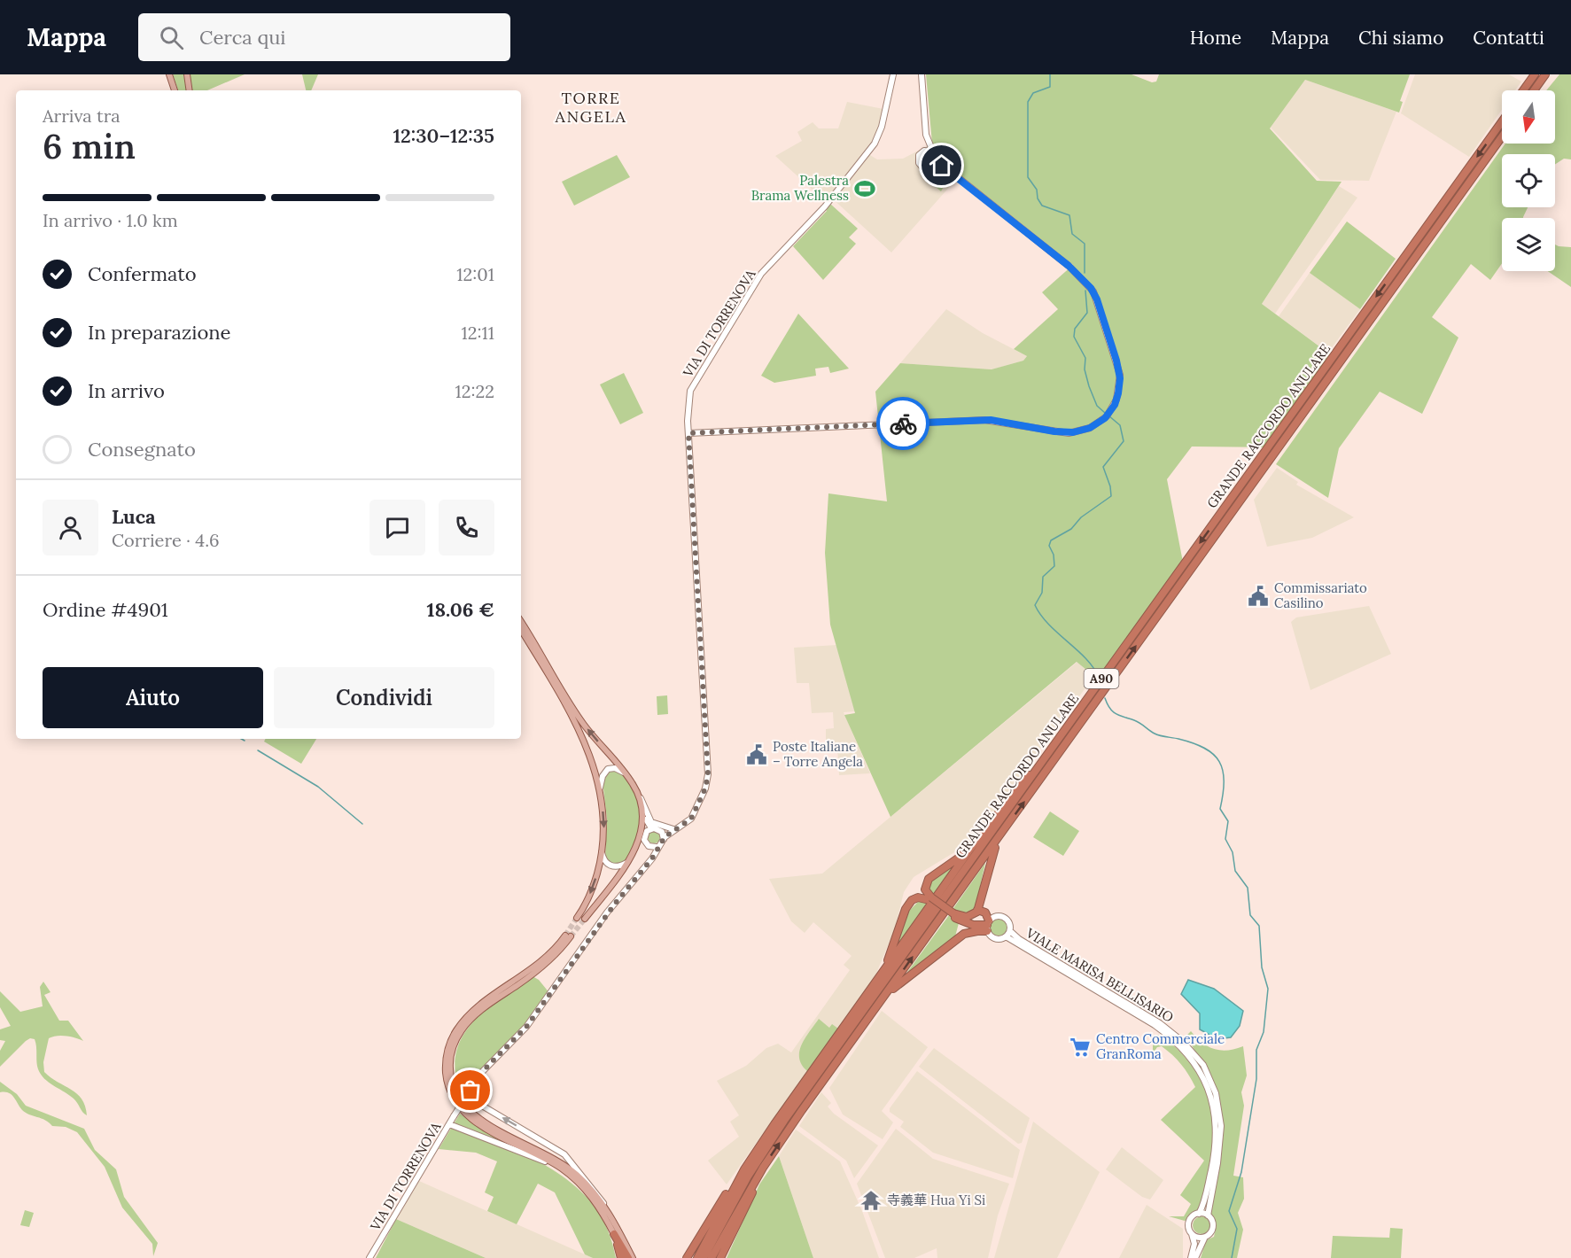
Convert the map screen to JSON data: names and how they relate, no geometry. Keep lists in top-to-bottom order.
{
  "streets": {
    "highway": ["GRANDE RACCORDO ANULARE", "A90"],
    "street": ["VIA DI TORRENOVA", "VIALE MARISA BELLISARIO"]
  },
  "districts": ["TORRE ANGELA"],
  "places": {
    "sports": ["Palestra Brama Wellness"],
    "public building": ["Commissariato Casilino", "Poste Italiane – Torre Angela"],
    "supermarket": ["Centro Commerciale GranRoma"],
    "temple": ["寺義華 Hua Yi Si"]
  },
  "north": "bottom",
  "page": {
    "header": "Mappa",
    "search": "Cerca qui",
    "nav": [
      "Home",
      "Mappa",
      "Chi siamo",
      "Contatti"
    ],
    "heading": ["6 min", "Arriva tra", "12:30–12:35"],
    "panel": [
      "Luca",
      "Corriere · 4.6",
      "Ordine #4901",
      "18.06 €"
    ],
    "bar": "In arrivo · 1.0 km",
    "list": [
      ["Confermato", "12:01"],
      ["In preparazione", "12:11"],
      ["In arrivo", "12:22"],
      "Consegnato"
    ],
    "buttons": ["Aiuto", "Condividi"]
  }
}
